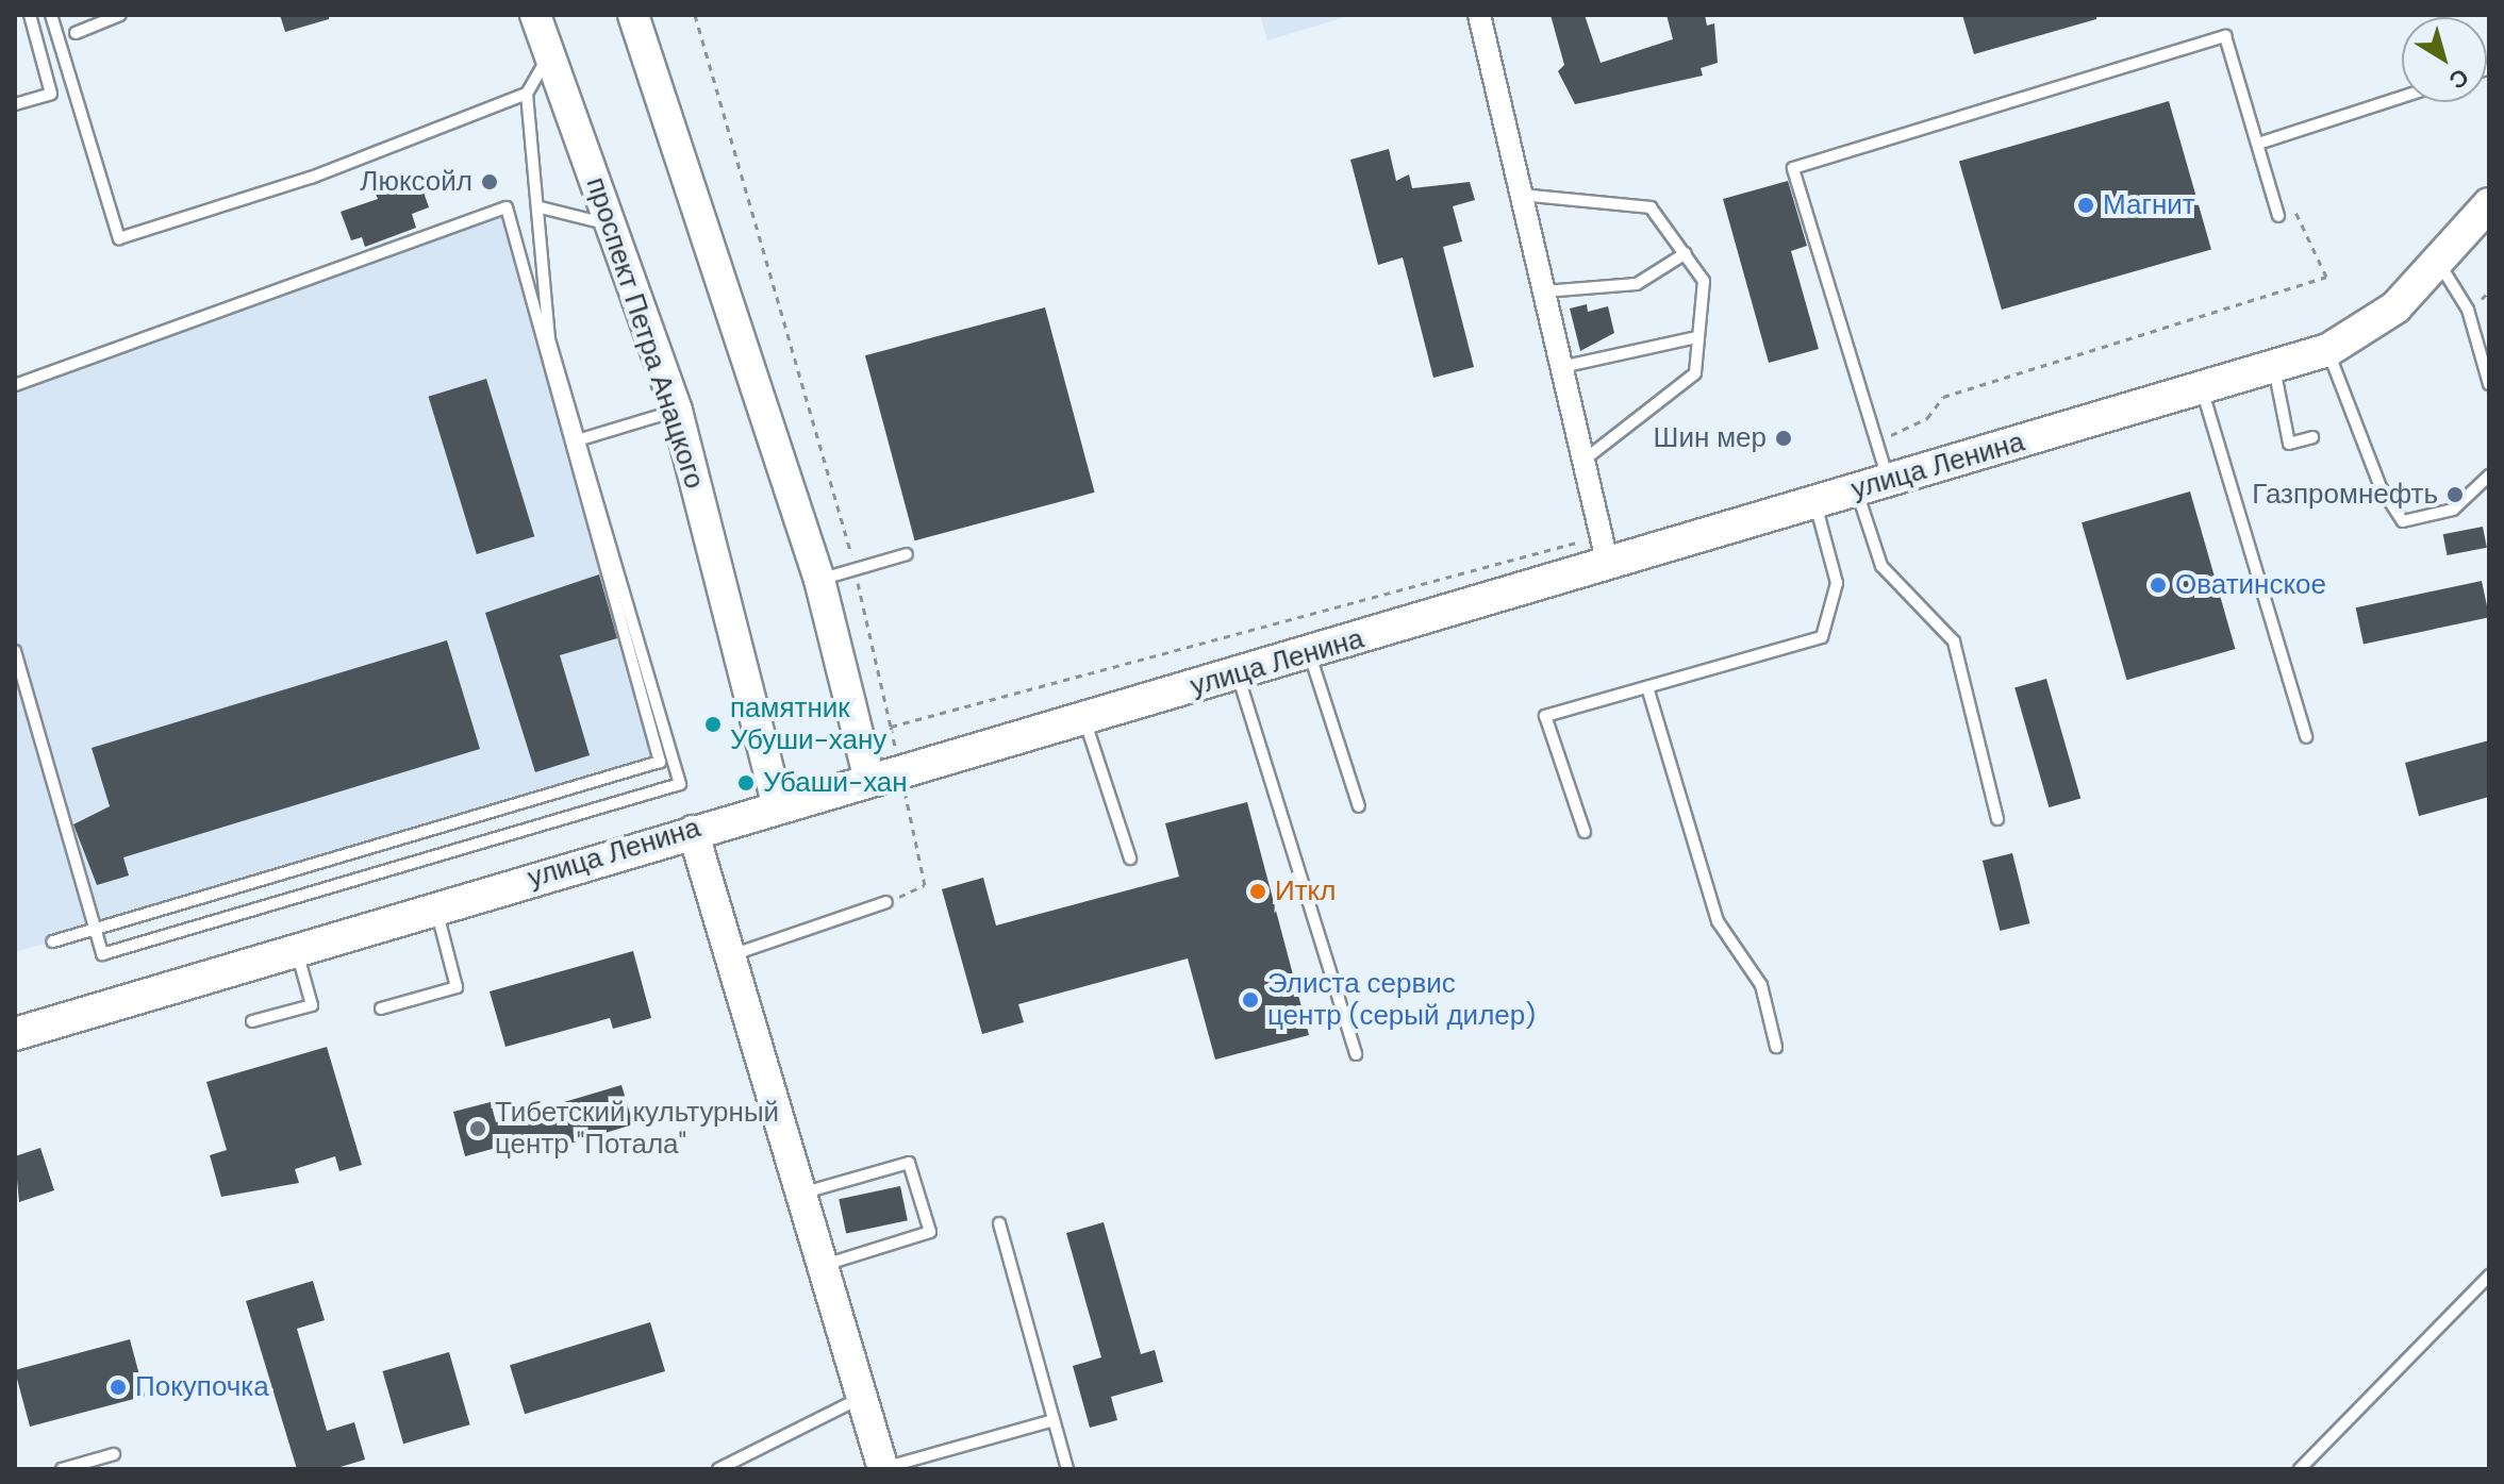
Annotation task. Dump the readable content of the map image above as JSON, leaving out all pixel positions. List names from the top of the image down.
{
  "streets": {
    "main road": ["проспект Петра Анацкого", "улица Ленина"]
  },
  "crossings": [
    ["проспект Петра Анацкого", "улица Ленина"]
  ],
  "places": [
    "Люксойл",
    "Магнит",
    "Шин мер",
    "Газпромнефть",
    "Оватинское",
    "памятник Убуши-хану",
    "Убаши-хан",
    "Иткл",
    "Элиста сервис центр (серый дилер)",
    "Тибетский культурный центр \"Потала\"",
    "Покупочка"
  ],
  "north": "bottom right"
}
